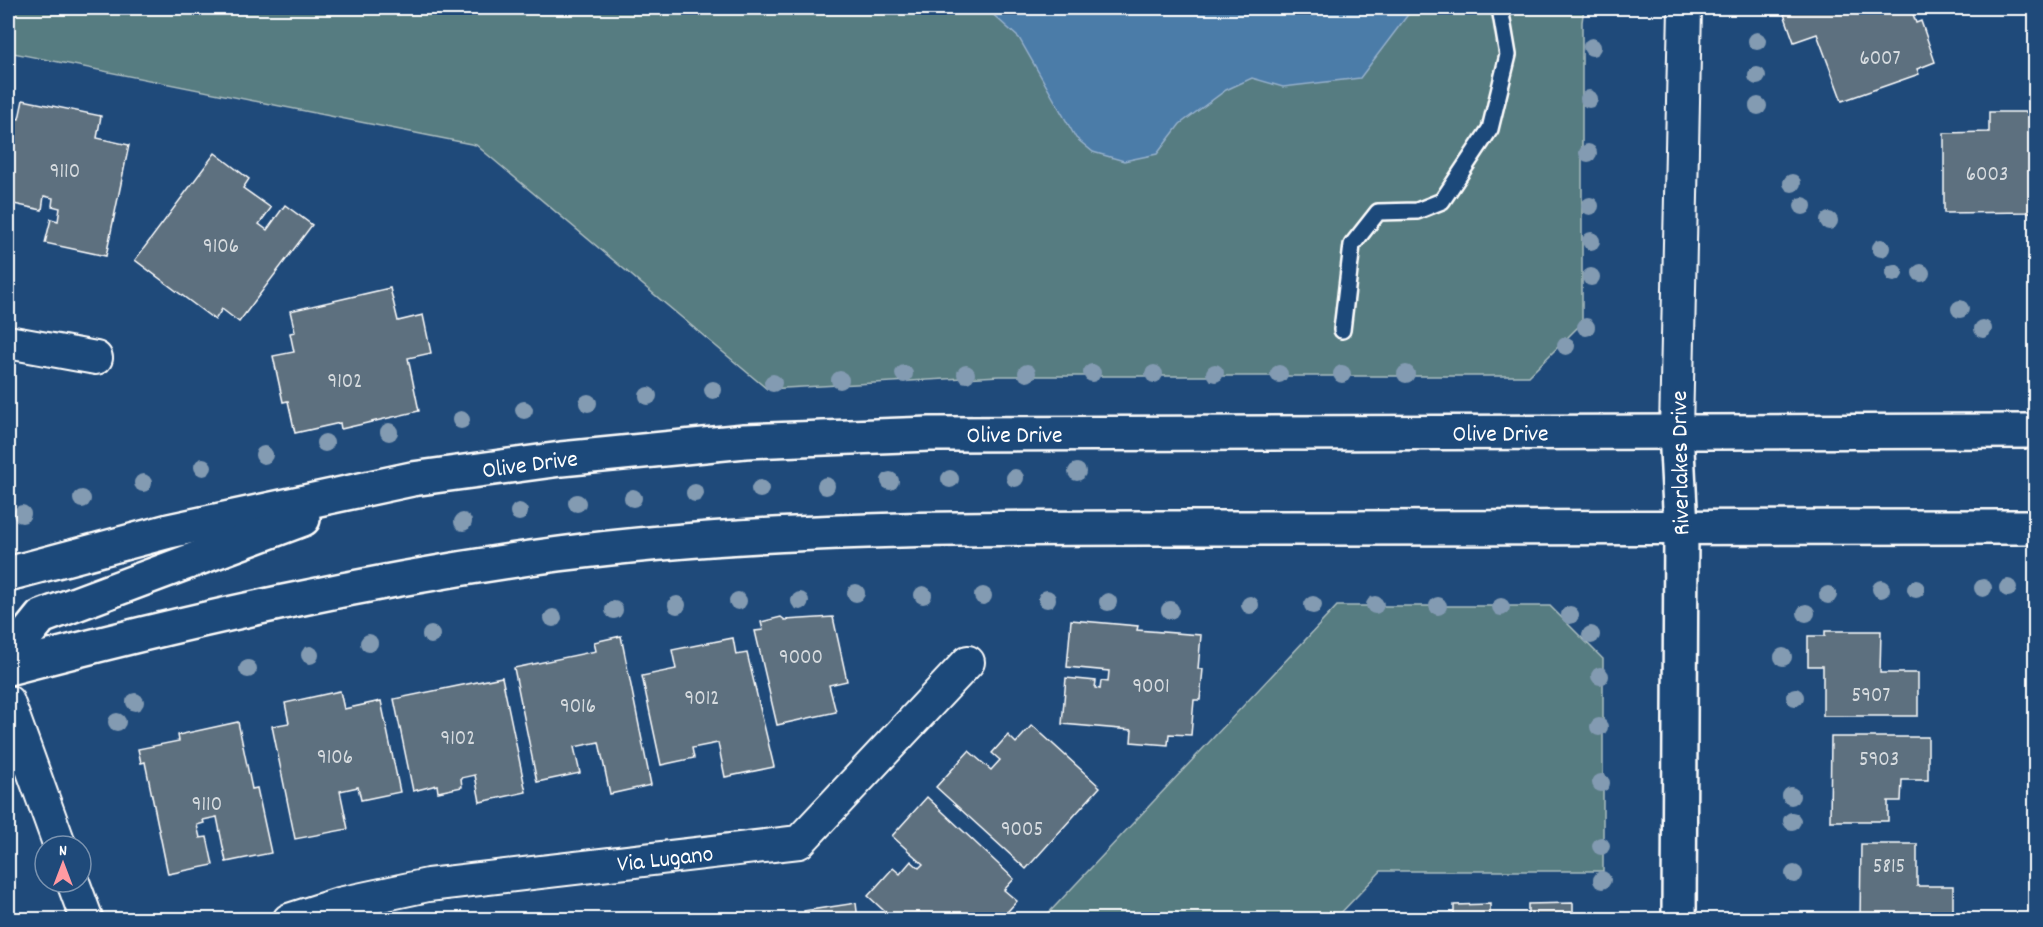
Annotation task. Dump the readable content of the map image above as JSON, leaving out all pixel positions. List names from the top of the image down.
{
  "streets": {
    "main road": ["Olive Drive", "Riverlakes Drive"],
    "street": ["Via Lugano"]
  },
  "crossings": [
    ["Olive Drive", "Riverlakes Drive"]
  ],
  "house_numbers": [
    "6007",
    "9110",
    "6003",
    "9106",
    "9102",
    "9000",
    "9001",
    "5907",
    "9012",
    "9016",
    "9102",
    "9106",
    "5903",
    "9110",
    "9005",
    "5815"
  ],
  "north": "top"
}
